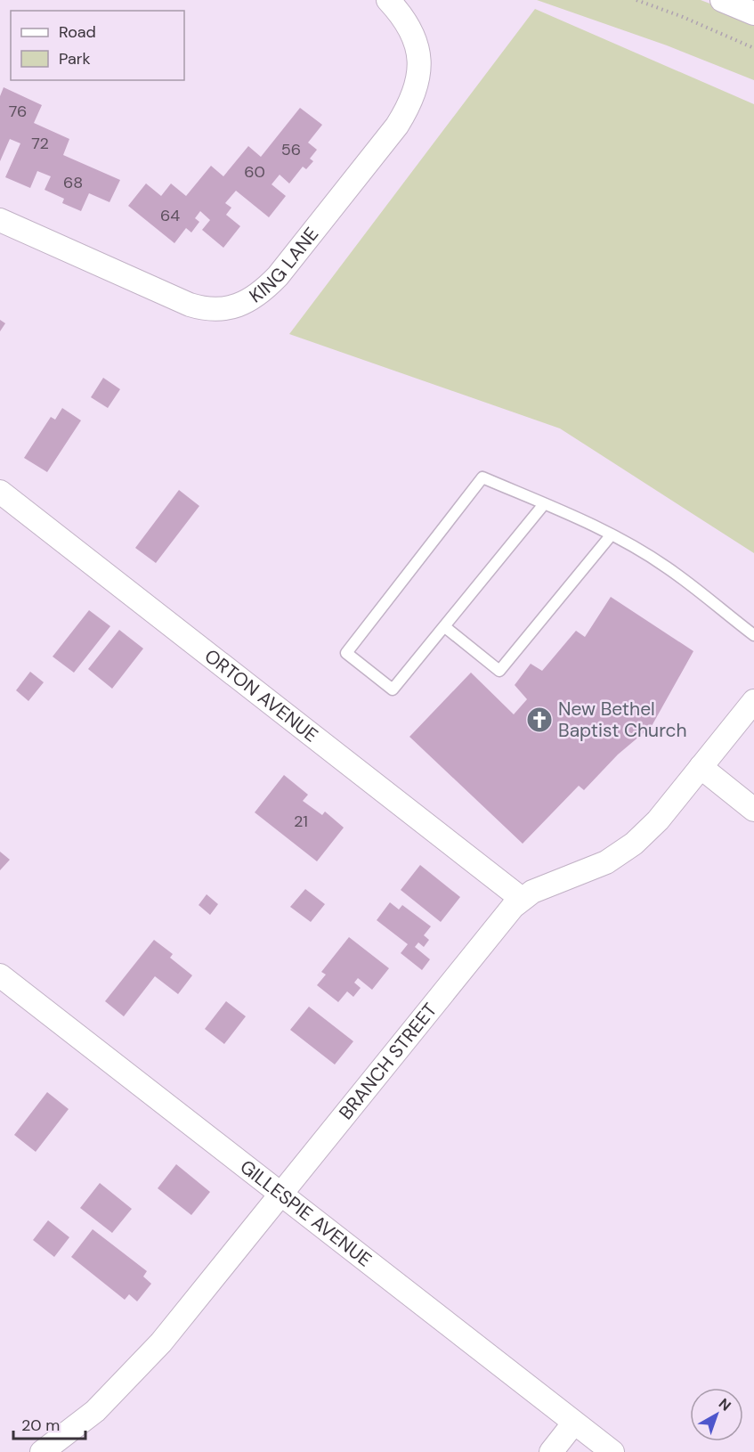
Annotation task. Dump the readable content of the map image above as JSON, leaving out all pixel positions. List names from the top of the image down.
{
  "streets": {
    "street": [
      "KING LANE",
      "ORTON AVENUE",
      "BRANCH STREET",
      "GILLESPIE AVENUE"
    ]
  },
  "crossings": [
    ["ORTON AVENUE", "BRANCH STREET"],
    ["BRANCH STREET", "GILLESPIE AVENUE"]
  ],
  "places": {
    "church": ["New Bethel Baptist Church"]
  },
  "house_numbers": [
    "76",
    "72",
    "56",
    "60",
    "68",
    "64",
    "21"
  ],
  "legend": ["Road", "Park"],
  "scale_bar": "20 m",
  "north": "top right"
}
